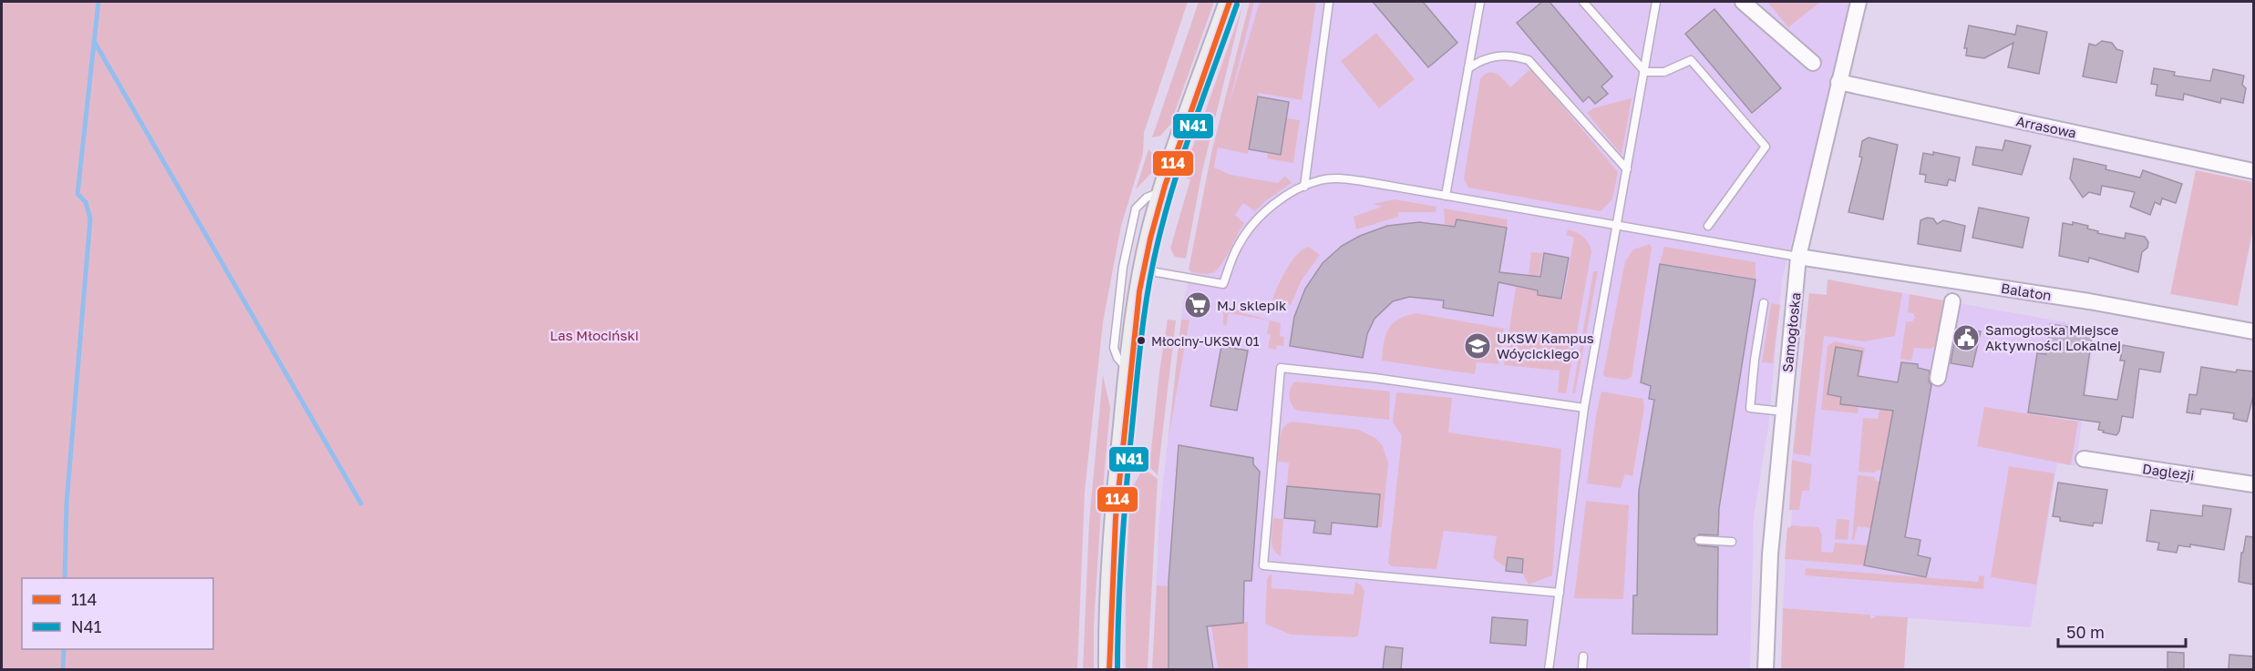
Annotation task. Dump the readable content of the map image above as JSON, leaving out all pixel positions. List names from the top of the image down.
{
  "streets": {
    "street": [
      "Arrasowa",
      "Balaton",
      "Samogłoska",
      "Daglezji"
    ]
  },
  "crossings": [
    ["Arrasowa", "Samogłoska"],
    ["Balaton", "Samogłoska"]
  ],
  "parks": ["Las Młociński"],
  "places": {
    "supermarket": ["MJ sklepik"],
    "public building": ["Samogłoska Miejsce Aktywności Lokalnej"],
    "other": ["Młociny-UKSW 01"],
    "school or university": ["UKSW Kampus Wóycickiego"]
  },
  "lines": ["transit line 114", "transit line N41"],
  "legend": ["114", "N41"],
  "scale_bar": "50 m"
}
